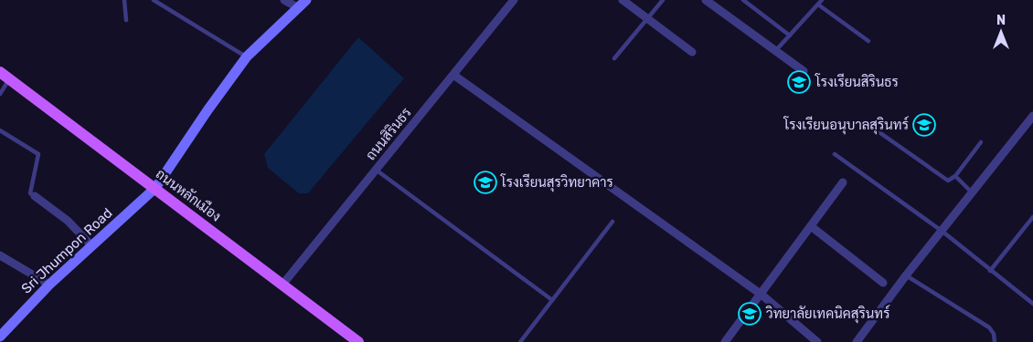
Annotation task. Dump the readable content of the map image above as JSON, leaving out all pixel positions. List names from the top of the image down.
{
  "streets": {
    "main road": ["ถนนหลักเมือง"],
    "street": ["ถนนสิรินธร", "Sri Jhumpon Road"]
  },
  "crossings": [
    ["ถนนสิรินธร", "ถนนหลักเมือง"],
    ["ถนนหลักเมือง", "Sri Jhumpon Road"]
  ],
  "places": {
    "school or university": [
      "โรงเรียนสิรินธร",
      "โรงเรียนอนุบาลสุรินทร์",
      "โรงเรียนสุรวิทยาคาร",
      "วิทยาลัยเทคนิคสุรินทร์"
    ]
  },
  "north": "top"
}
